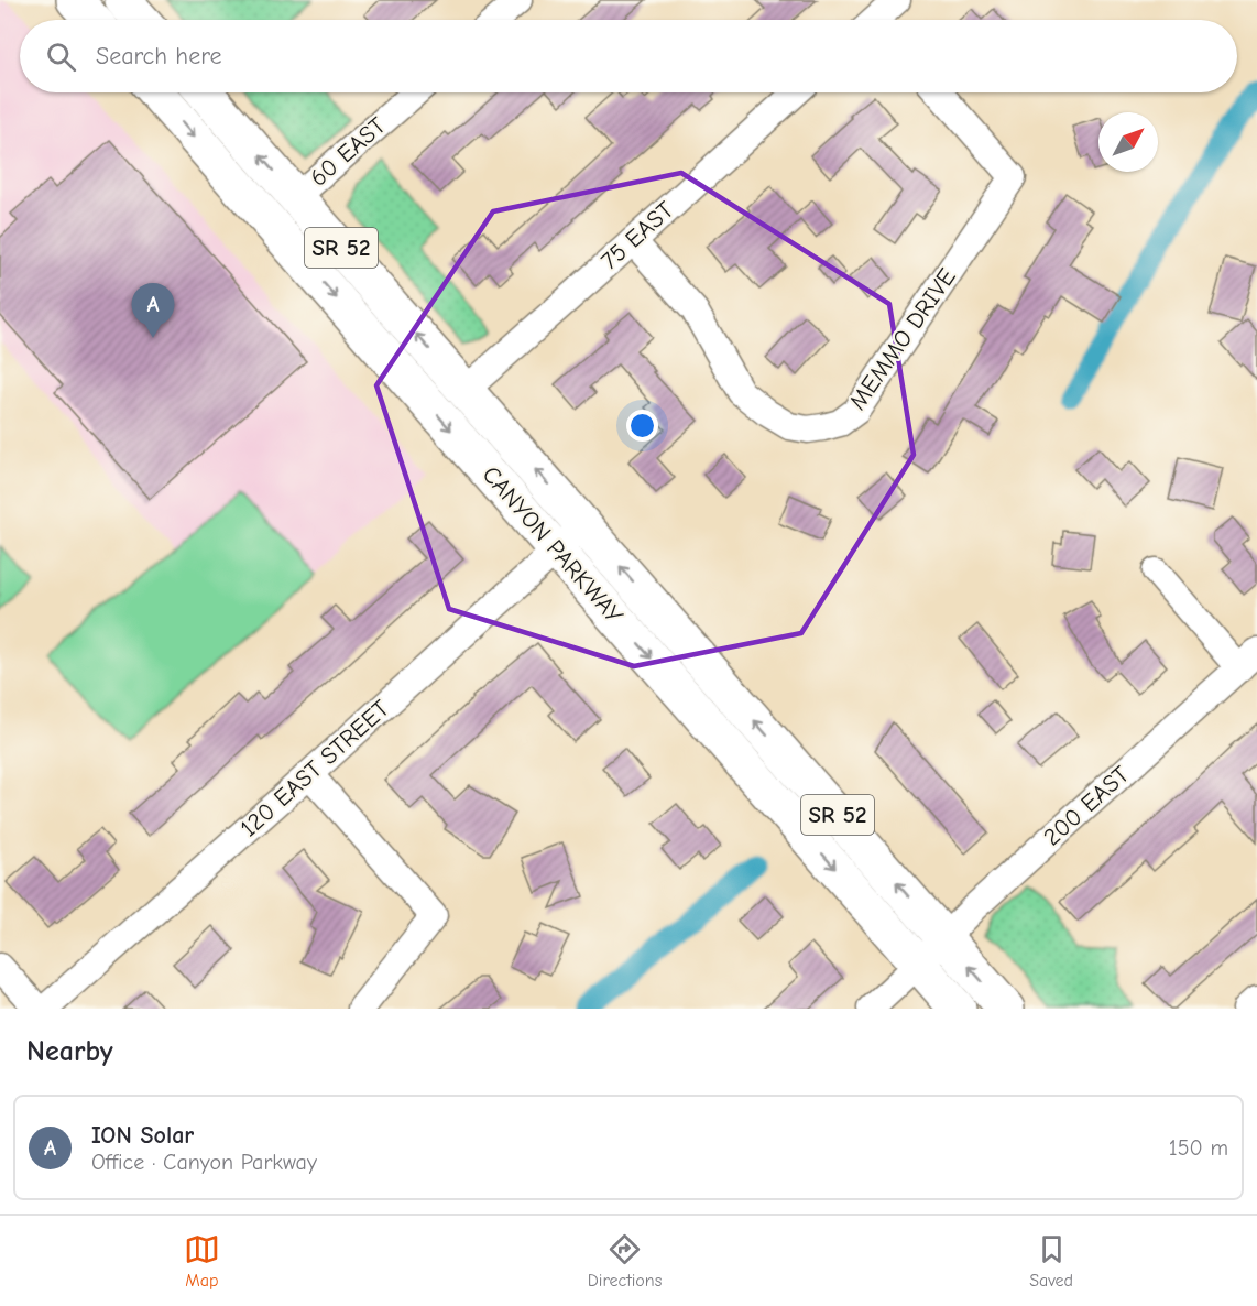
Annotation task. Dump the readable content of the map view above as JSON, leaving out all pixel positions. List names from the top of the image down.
{
  "streets": {
    "highway": ["SR 52", "CANYON PARKWAY"],
    "street": [
      "60 EAST",
      "75 EAST",
      "MEMMO DRIVE",
      "120 EAST STREET",
      "200 EAST"
    ]
  },
  "crossings": [
    ["60 EAST", "CANYON PARKWAY"],
    ["75 EAST", "MEMMO DRIVE"],
    ["75 EAST", "CANYON PARKWAY"],
    ["CANYON PARKWAY", "120 EAST STREET"],
    ["CANYON PARKWAY", "200 EAST"]
  ],
  "north": "top right",
  "page": {
    "search": "Search here",
    "pins": "A",
    "heading": "Nearby",
    "list": [
      {
        "mark": "A",
        "name": "ION Solar",
        "note": "Office · Canyon Parkway",
        "value": "150 m"
      }
    ],
    "nav": ["Map", "Directions", "Saved"]
  }
}
